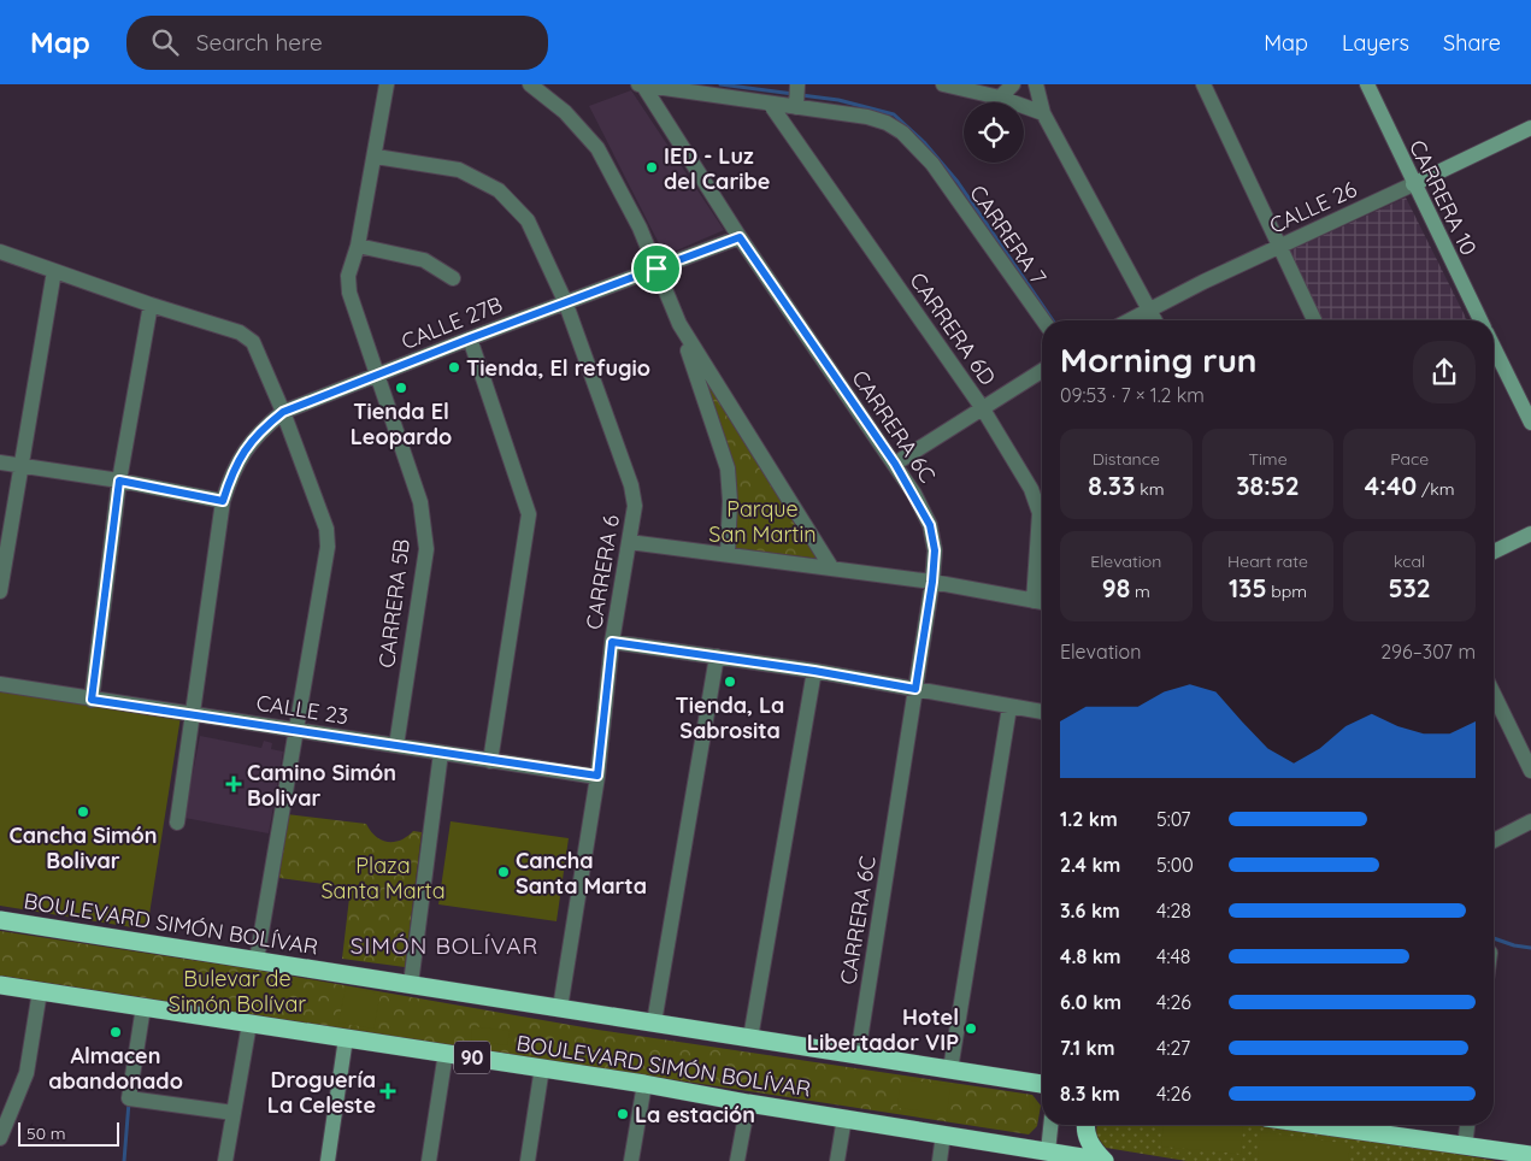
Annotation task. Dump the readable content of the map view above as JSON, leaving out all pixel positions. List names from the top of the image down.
{
  "streets": {
    "highway": ["BOULEVARD SIMÓN BOLÍVAR", "90"],
    "street": [
      "CARRERA 10",
      "CALLE 26",
      "CARRERA 7",
      "CALLE 27B",
      "CARRERA 6D",
      "CARRERA 6C",
      "CARRERA 6",
      "CARRERA 5B",
      "CALLE 23"
    ]
  },
  "crossings": [
    ["CARRERA 10", "CALLE 26"],
    ["CARRERA 7", "CARRERA 6D"],
    ["CARRERA 7", "CARRERA 6C"],
    ["CALLE 27B", "CARRERA 6C"],
    ["CALLE 27B", "CARRERA 6"],
    ["CALLE 27B", "CARRERA 5B"],
    ["CALLE 27B", "CALLE 23"],
    ["CARRERA 6C", "BOULEVARD SIMÓN BOLÍVAR"],
    ["CARRERA 6", "CARRERA 5B"],
    ["CARRERA 6", "CALLE 23"],
    ["CARRERA 6", "BOULEVARD SIMÓN BOLÍVAR"],
    ["CARRERA 5B", "CALLE 23"]
  ],
  "districts": ["SIMÓN BOLÍVAR"],
  "parks": ["Parque San Martin", "Plaza Santa Marta", "Bulevar de Simón Bolívar"],
  "places": {
    "other": [
      "IED - Luz del Caribe",
      "Tienda, El refugio",
      "Tienda El Leopardo",
      "Tienda, La Sabrosita",
      "Cancha Simón Bolivar",
      "Cancha Santa Marta",
      "Hotel Libertador VIP",
      "Almacen abandonado",
      "La estación"
    ],
    "health": ["Camino Simón Bolivar", "Droguería La Celeste"]
  },
  "scale_bar": "50 m",
  "page": {
    "header": "Map",
    "search": "Search here",
    "nav": ["Map", "Layers", "Share"],
    "heading": ["Morning run", "09:53 · 7 × 1.2 km"],
    "stats": [
      ["Distance", "8.33 km"],
      ["Time", "38:52"],
      ["Pace", "4:40 /km"],
      ["Elevation", "98 m"],
      ["Heart rate", "135 bpm"],
      ["kcal", "532"]
    ],
    "chart": ["Elevation", "296–307 m"],
    "list": [
      {
        "name": "1.2 km",
        "note": "5:07"
      },
      {
        "name": "2.4 km",
        "note": "5:00"
      },
      {
        "name": "3.6 km",
        "note": "4:28"
      },
      {
        "name": "4.8 km",
        "note": "4:48"
      },
      {
        "name": "6.0 km",
        "note": "4:26"
      },
      {
        "name": "7.1 km",
        "note": "4:27"
      },
      {
        "name": "8.3 km",
        "note": "4:26"
      }
    ],
    "scale": "50 m"
  }
}
